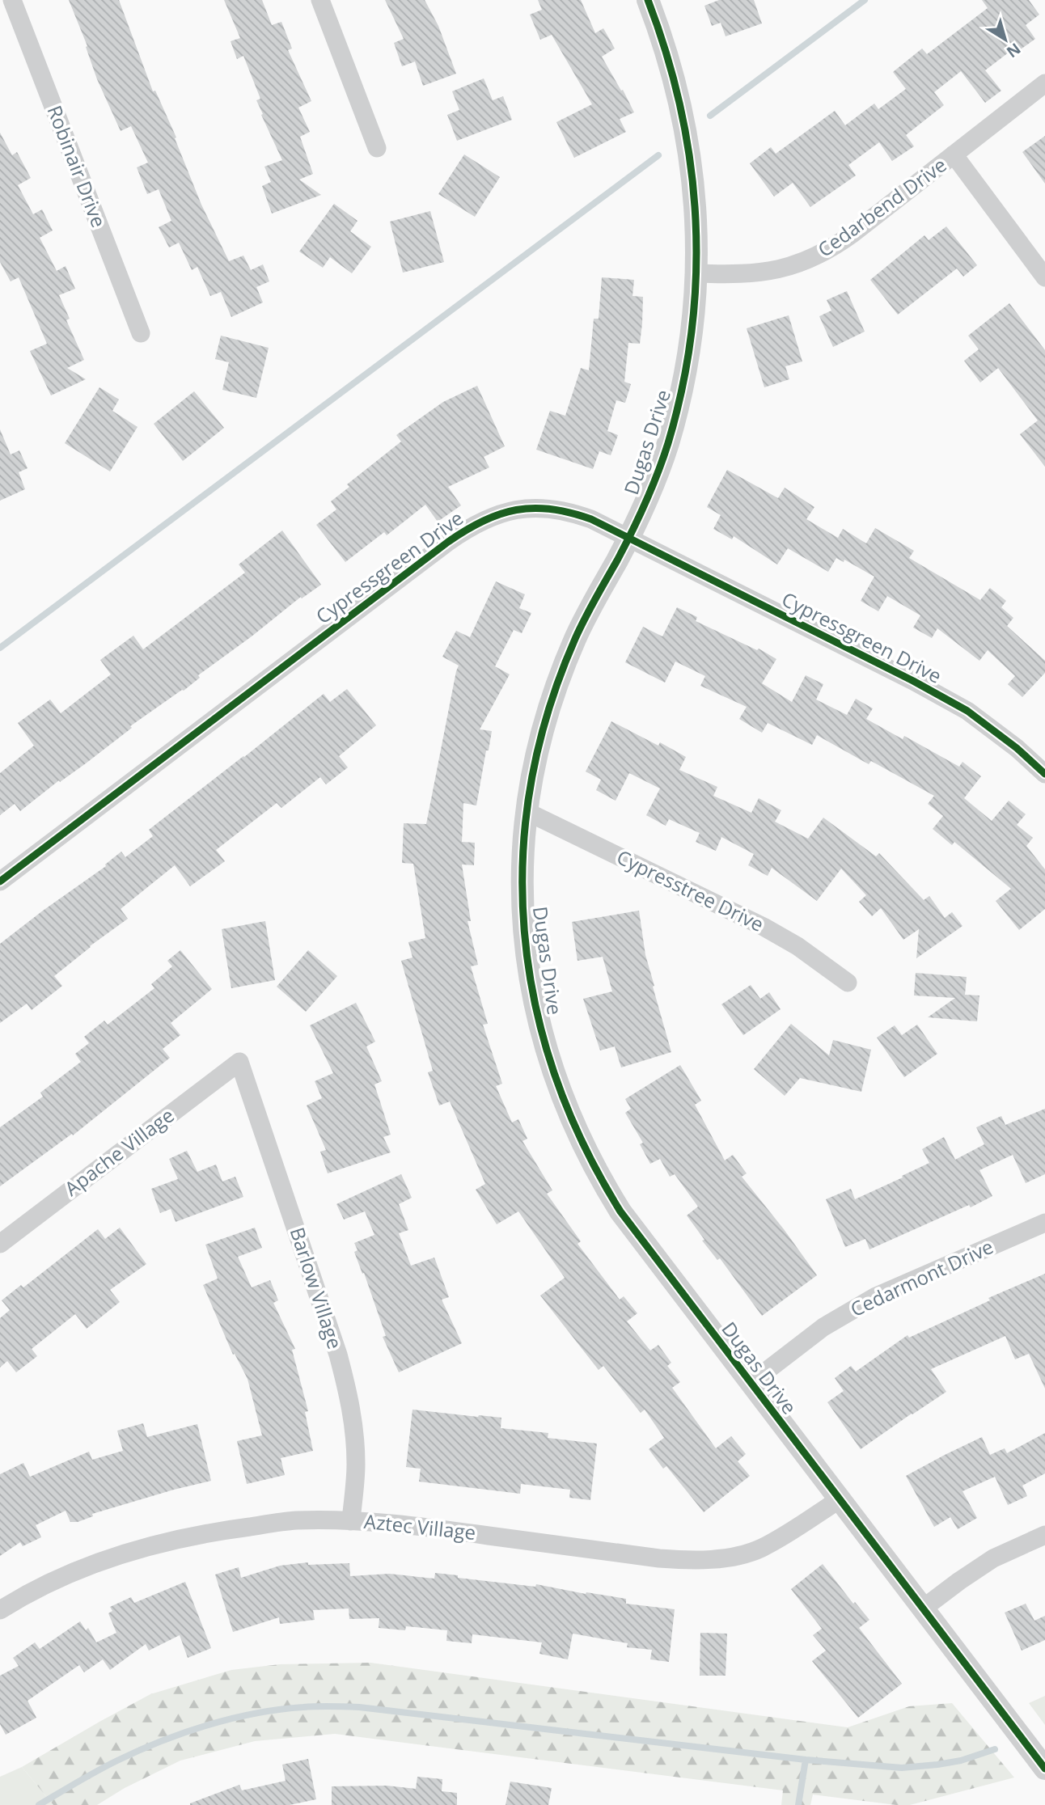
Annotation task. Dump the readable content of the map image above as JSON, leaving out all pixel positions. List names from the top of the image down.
{
  "streets": {
    "street": [
      "Robinair Drive",
      "Cedarbend Drive",
      "Dugas Drive",
      "Cypressgreen Drive",
      "Cypresstree Drive",
      "Apache Village",
      "Cedarmont Drive",
      "Barlow Village",
      "Aztec Village"
    ]
  },
  "crossings": [
    ["Cedarbend Drive", "Dugas Drive"],
    ["Dugas Drive", "Cypressgreen Drive"],
    ["Dugas Drive", "Cypresstree Drive"],
    ["Dugas Drive", "Cedarmont Drive"],
    ["Dugas Drive", "Aztec Village"],
    ["Apache Village", "Barlow Village"],
    ["Barlow Village", "Aztec Village"]
  ],
  "north": "bottom right"
}
